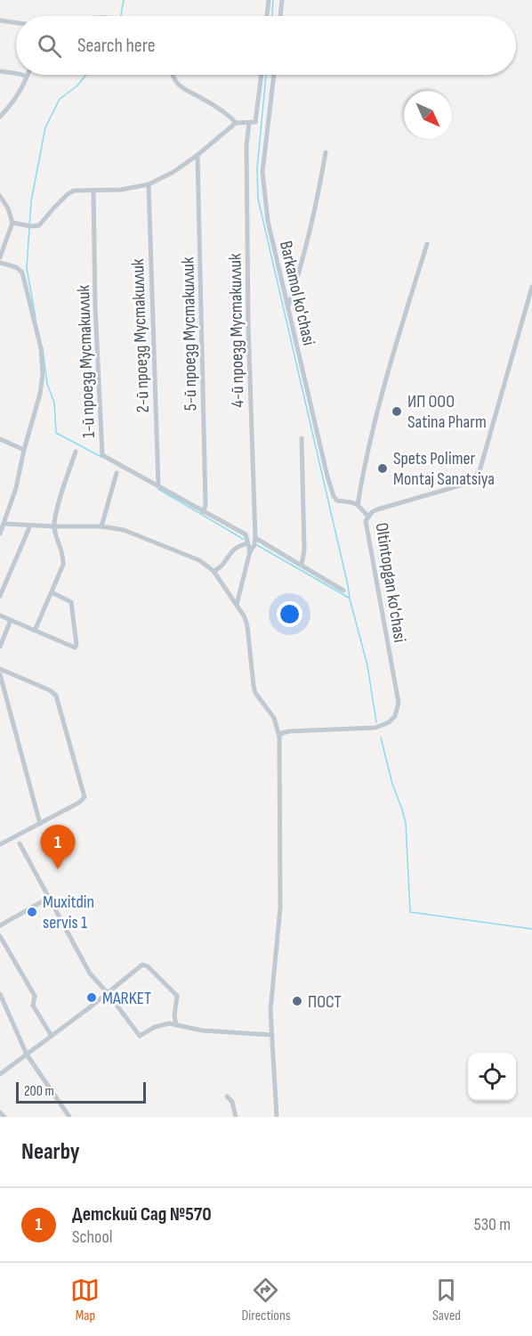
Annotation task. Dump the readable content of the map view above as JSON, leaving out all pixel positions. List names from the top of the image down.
{
  "streets": {
    "street": [
      "Barkamol ko'chasi",
      "4-й проезд Мустакиллик",
      "5-й проезд Мустакиллик",
      "2-й проезд Мустакиллик",
      "1-й проезд Мустакиллик",
      "Oltintopgan ko'chasi"
    ]
  },
  "crossings": [
    ["Barkamol ko'chasi", "Oltintopgan ko'chasi"],
    ["5-й проезд Мустакиллик", "1-й проезд Мустакиллик"],
    ["2-й проезд Мустакиллик", "1-й проезд Мустакиллик"]
  ],
  "places": [
    "ИП ООО Satina Pharm",
    "Spets Polimer Montaj Sanatsiya",
    "Muxitdin servis 1",
    "MARKET",
    "ПОСТ"
  ],
  "scale_bar": "200 m",
  "north": "bottom right",
  "page": {
    "search": "Search here",
    "pins": "1",
    "scale": "200 m",
    "heading": "Nearby",
    "list": [
      {
        "mark": "1",
        "name": "Детский Сад №570",
        "note": "School",
        "value": "530 m"
      }
    ],
    "nav": ["Map", "Directions", "Saved"]
  }
}
